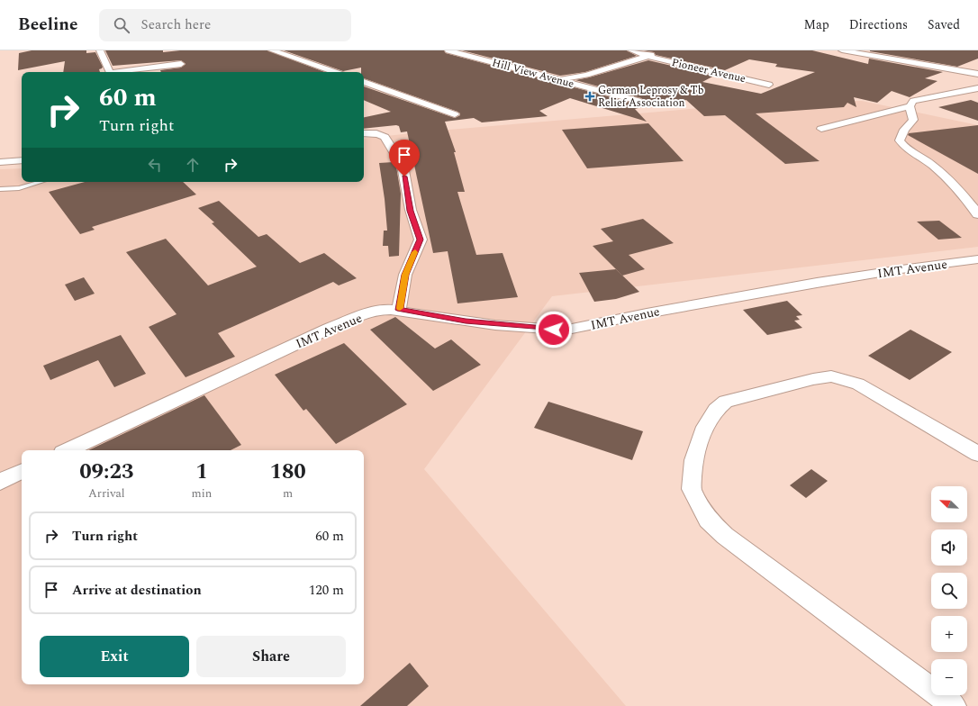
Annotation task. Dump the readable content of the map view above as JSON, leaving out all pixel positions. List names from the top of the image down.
{
  "streets": {
    "street": ["Pioneer Avenue", "Hill View Avenue", "IMT Avenue"]
  },
  "places": {
    "health": ["German Leprosy & Tb Relief Association"]
  },
  "north": "top left",
  "page": {
    "header": "Beeline",
    "search": "Search here",
    "nav": ["Map", "Directions", "Saved"],
    "turn": ["60 m", "Turn right"],
    "eta": [
      "09:23",
      "Arrival",
      "1",
      "min",
      "180",
      "m"
    ],
    "map_buttons": ["+", "−"],
    "list": [
      {
        "name": "Turn right",
        "value": "60 m"
      },
      {
        "name": "Arrive at destination",
        "value": "120 m"
      }
    ],
    "buttons": ["Exit", "Share"]
  }
}
